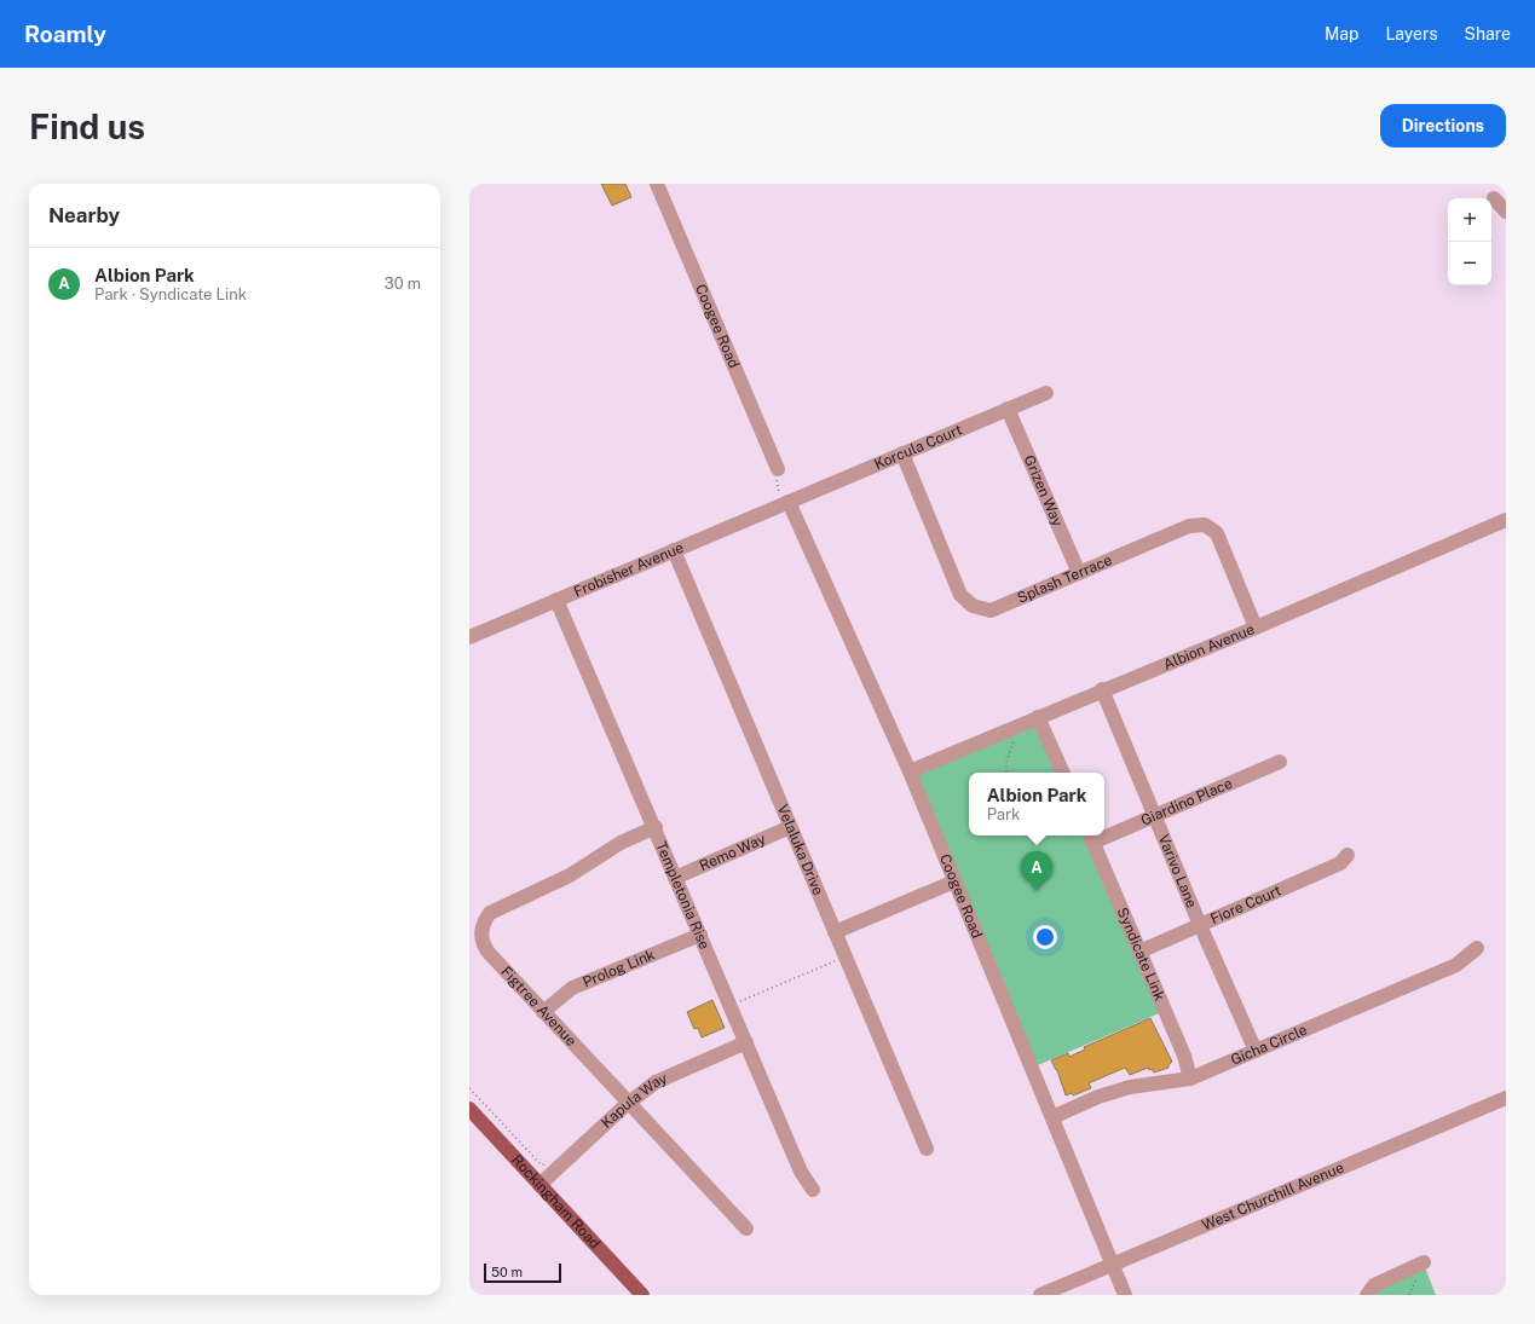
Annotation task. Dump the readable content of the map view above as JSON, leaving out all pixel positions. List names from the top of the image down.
{
  "streets": {
    "main road": ["Rockingham Road"],
    "street": [
      "Coogee Road",
      "Korcula Court",
      "Grizen Way",
      "Frobisher Avenue",
      "Splash Terrace",
      "Albion Avenue",
      "Giardino Place",
      "Velaluka Drive",
      "Remo Way",
      "Varivo Lane",
      "Templetonia Rise",
      "Fiore Court",
      "Syndicate Link",
      "Prolog Link",
      "Figtree Avenue",
      "Gicha Circle",
      "Kapula Way",
      "West Churchill Avenue"
    ]
  },
  "crossings": [
    ["Coogee Road", "Korcula Court"],
    ["Coogee Road", "Frobisher Avenue"],
    ["Coogee Road", "Albion Avenue"],
    ["Coogee Road", "Gicha Circle"],
    ["Coogee Road", "West Churchill Avenue"],
    ["Korcula Court", "Grizen Way"],
    ["Korcula Court", "Frobisher Avenue"],
    ["Korcula Court", "Splash Terrace"],
    ["Grizen Way", "Splash Terrace"],
    ["Frobisher Avenue", "Velaluka Drive"],
    ["Frobisher Avenue", "Templetonia Rise"],
    ["Splash Terrace", "Albion Avenue"],
    ["Albion Avenue", "Varivo Lane"],
    ["Giardino Place", "Varivo Lane"],
    ["Velaluka Drive", "Remo Way"],
    ["Remo Way", "Templetonia Rise"],
    ["Varivo Lane", "Fiore Court"],
    ["Varivo Lane", "Gicha Circle"],
    ["Templetonia Rise", "Prolog Link"],
    ["Templetonia Rise", "Figtree Avenue"],
    ["Templetonia Rise", "Kapula Way"],
    ["Fiore Court", "Syndicate Link"],
    ["Syndicate Link", "Gicha Circle"],
    ["Prolog Link", "Figtree Avenue"],
    ["Figtree Avenue", "Kapula Way"],
    ["Kapula Way", "Rockingham Road"]
  ],
  "scale_bar": "50 m",
  "page": {
    "header": "Roamly",
    "nav": ["Map", "Layers", "Share"],
    "buttons": "Directions",
    "title": "Find us",
    "heading": "Nearby",
    "map_buttons": ["+", "−"],
    "list": [
      {
        "mark": "A",
        "name": "Albion Park",
        "note": "Park · Syndicate Link",
        "value": "30 m"
      }
    ],
    "popup": ["Albion Park", "Park"],
    "pins": "A",
    "scale": "50 m"
  }
}
